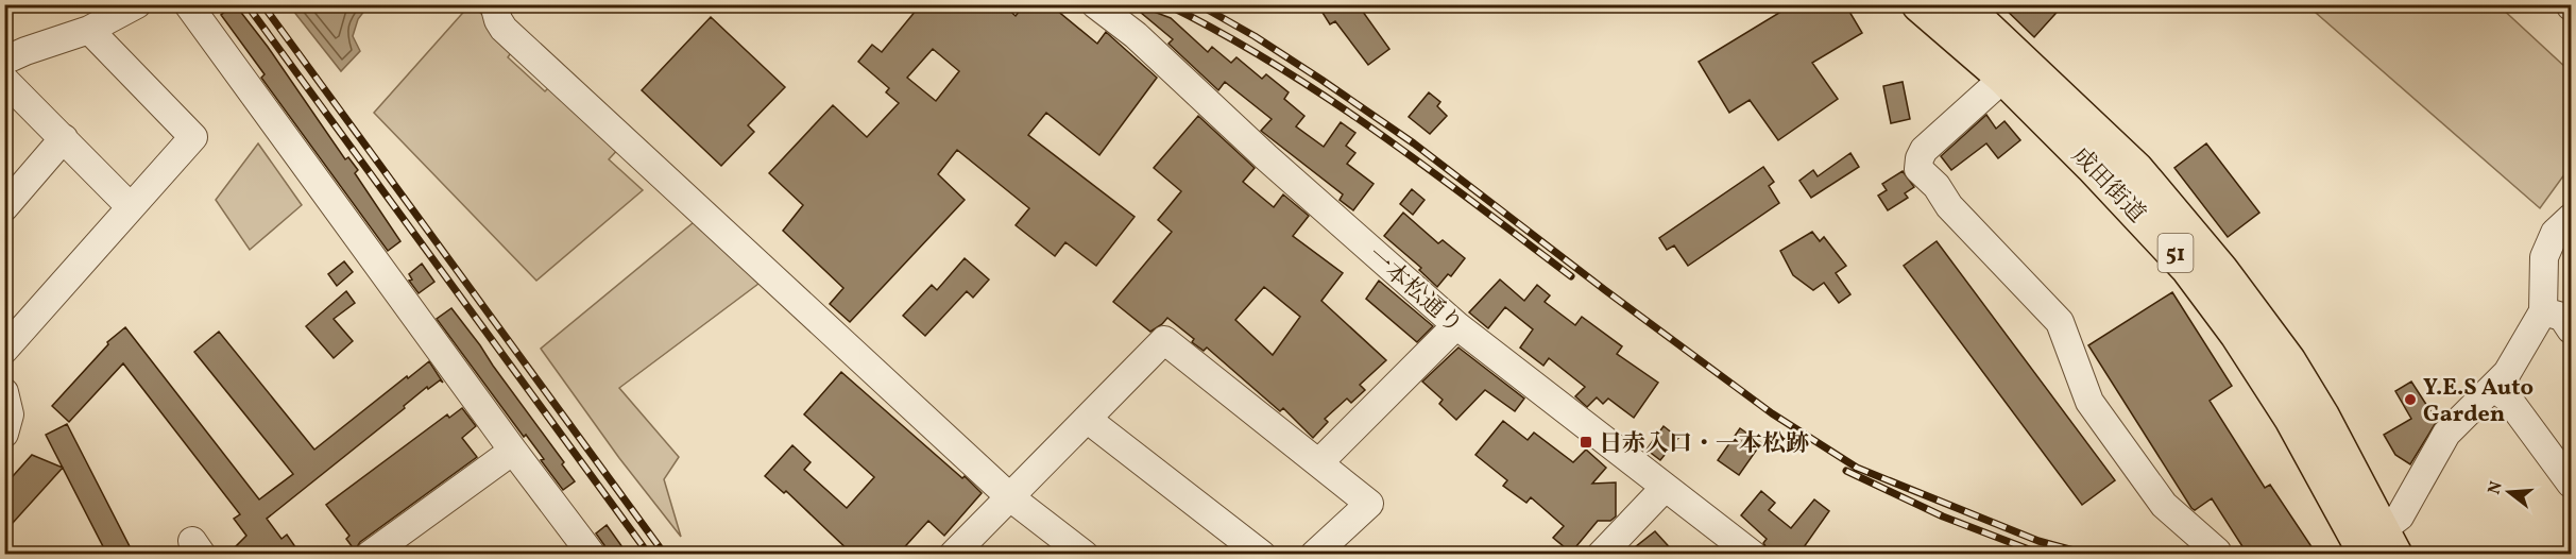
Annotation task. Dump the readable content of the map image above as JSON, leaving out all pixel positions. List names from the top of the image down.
{
  "streets": {
    "highway": ["成田街道", "51"],
    "street": ["一本松通り"]
  },
  "places": {
    "other": ["Y.E.S Auto Garden"],
    "transit": ["日赤入口・一本松跡"]
  },
  "north": "left"
}
